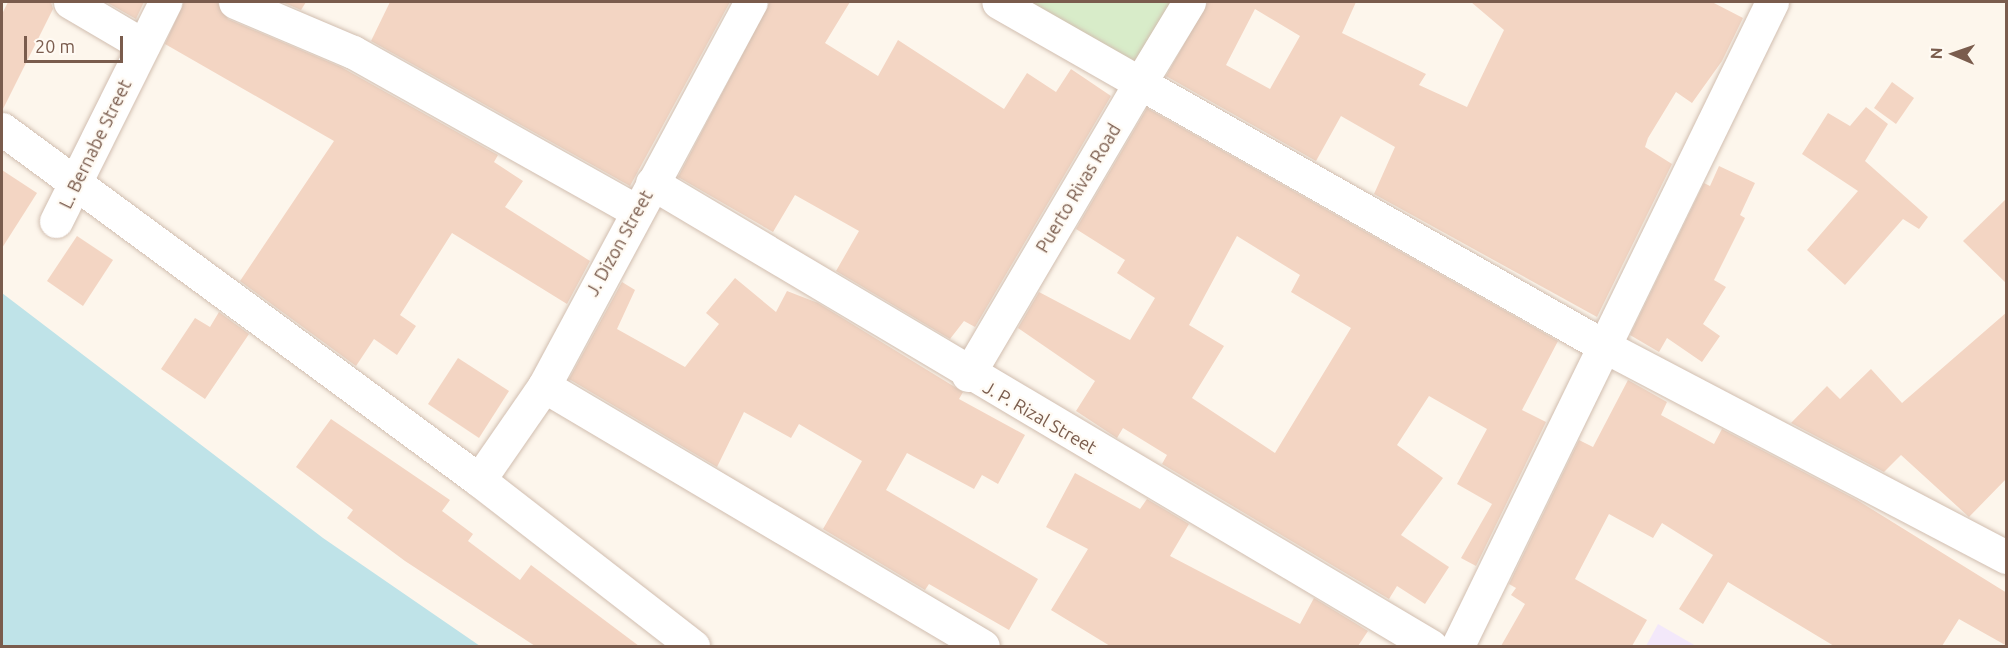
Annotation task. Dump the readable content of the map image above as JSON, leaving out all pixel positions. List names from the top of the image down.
{
  "streets": {
    "street": [
      "L. Bernabe Street",
      "Puerto Rivas Road",
      "J. Dizon Street",
      "J. P. Rizal Street"
    ]
  },
  "crossings": [
    ["Puerto Rivas Road", "J. P. Rizal Street"],
    ["J. Dizon Street", "J. P. Rizal Street"]
  ],
  "scale_bar": "20 m",
  "north": "left"
}
